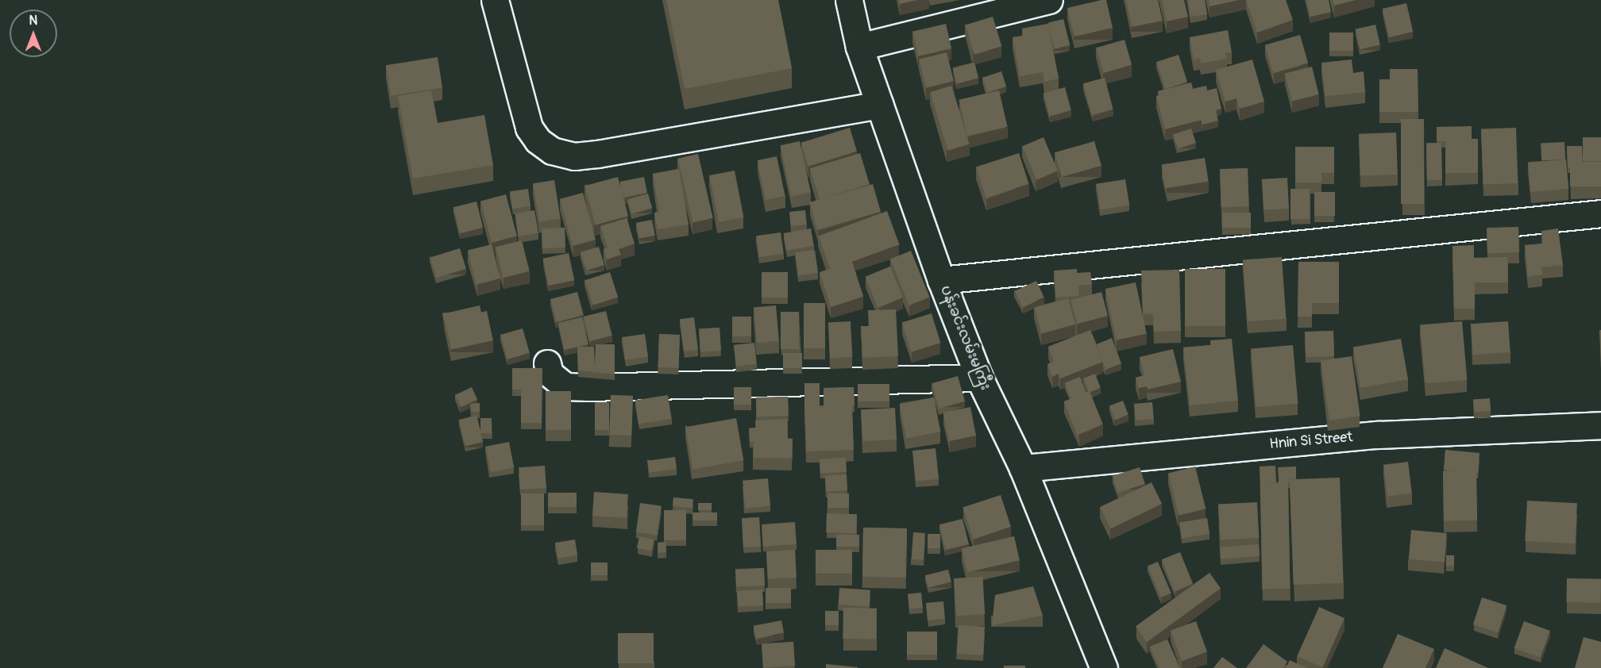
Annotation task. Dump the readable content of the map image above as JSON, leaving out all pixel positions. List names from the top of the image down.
{
  "streets": {
    "street": ["ပန်းခင်းလမ်းမကြီး", "Hnin Si Street"]
  },
  "crossings": [
    ["ပန်းခင်းလမ်းမကြီး", "Hnin Si Street"]
  ],
  "north": "top"
}
